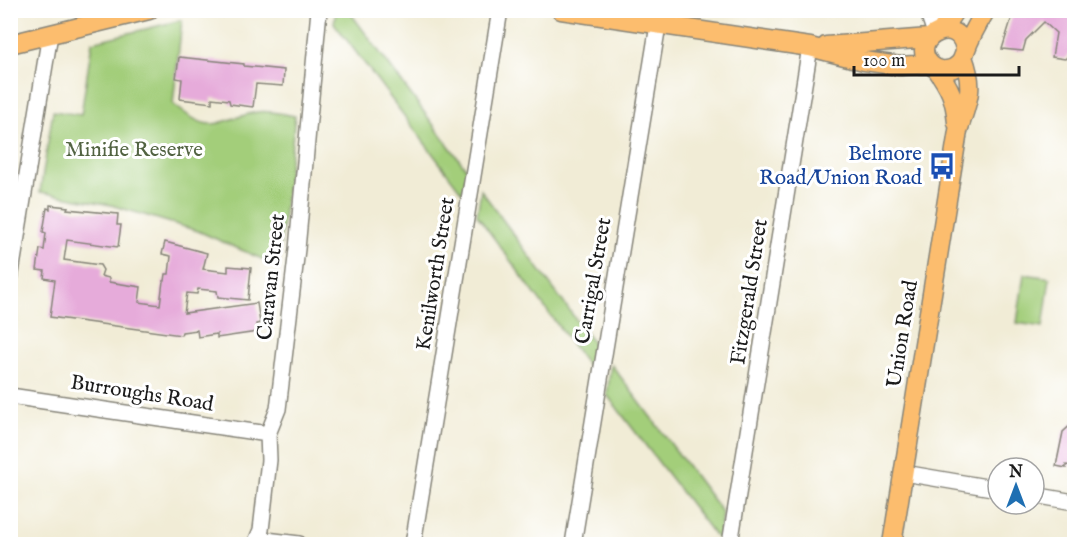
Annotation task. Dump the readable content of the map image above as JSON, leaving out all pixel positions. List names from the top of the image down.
{
  "streets": {
    "main road": ["Union Road"],
    "street": [
      "Kenilworth Street",
      "Caravan Street",
      "Carrigal Street",
      "Fitzgerald Street",
      "Burroughs Road"
    ]
  },
  "crossings": [
    ["Caravan Street", "Burroughs Road"]
  ],
  "parks": ["Minifie Reserve"],
  "places": {
    "bus stop": ["Belmore Road/Union Road"]
  },
  "scale_bar": "100 m",
  "north": "top"
}
